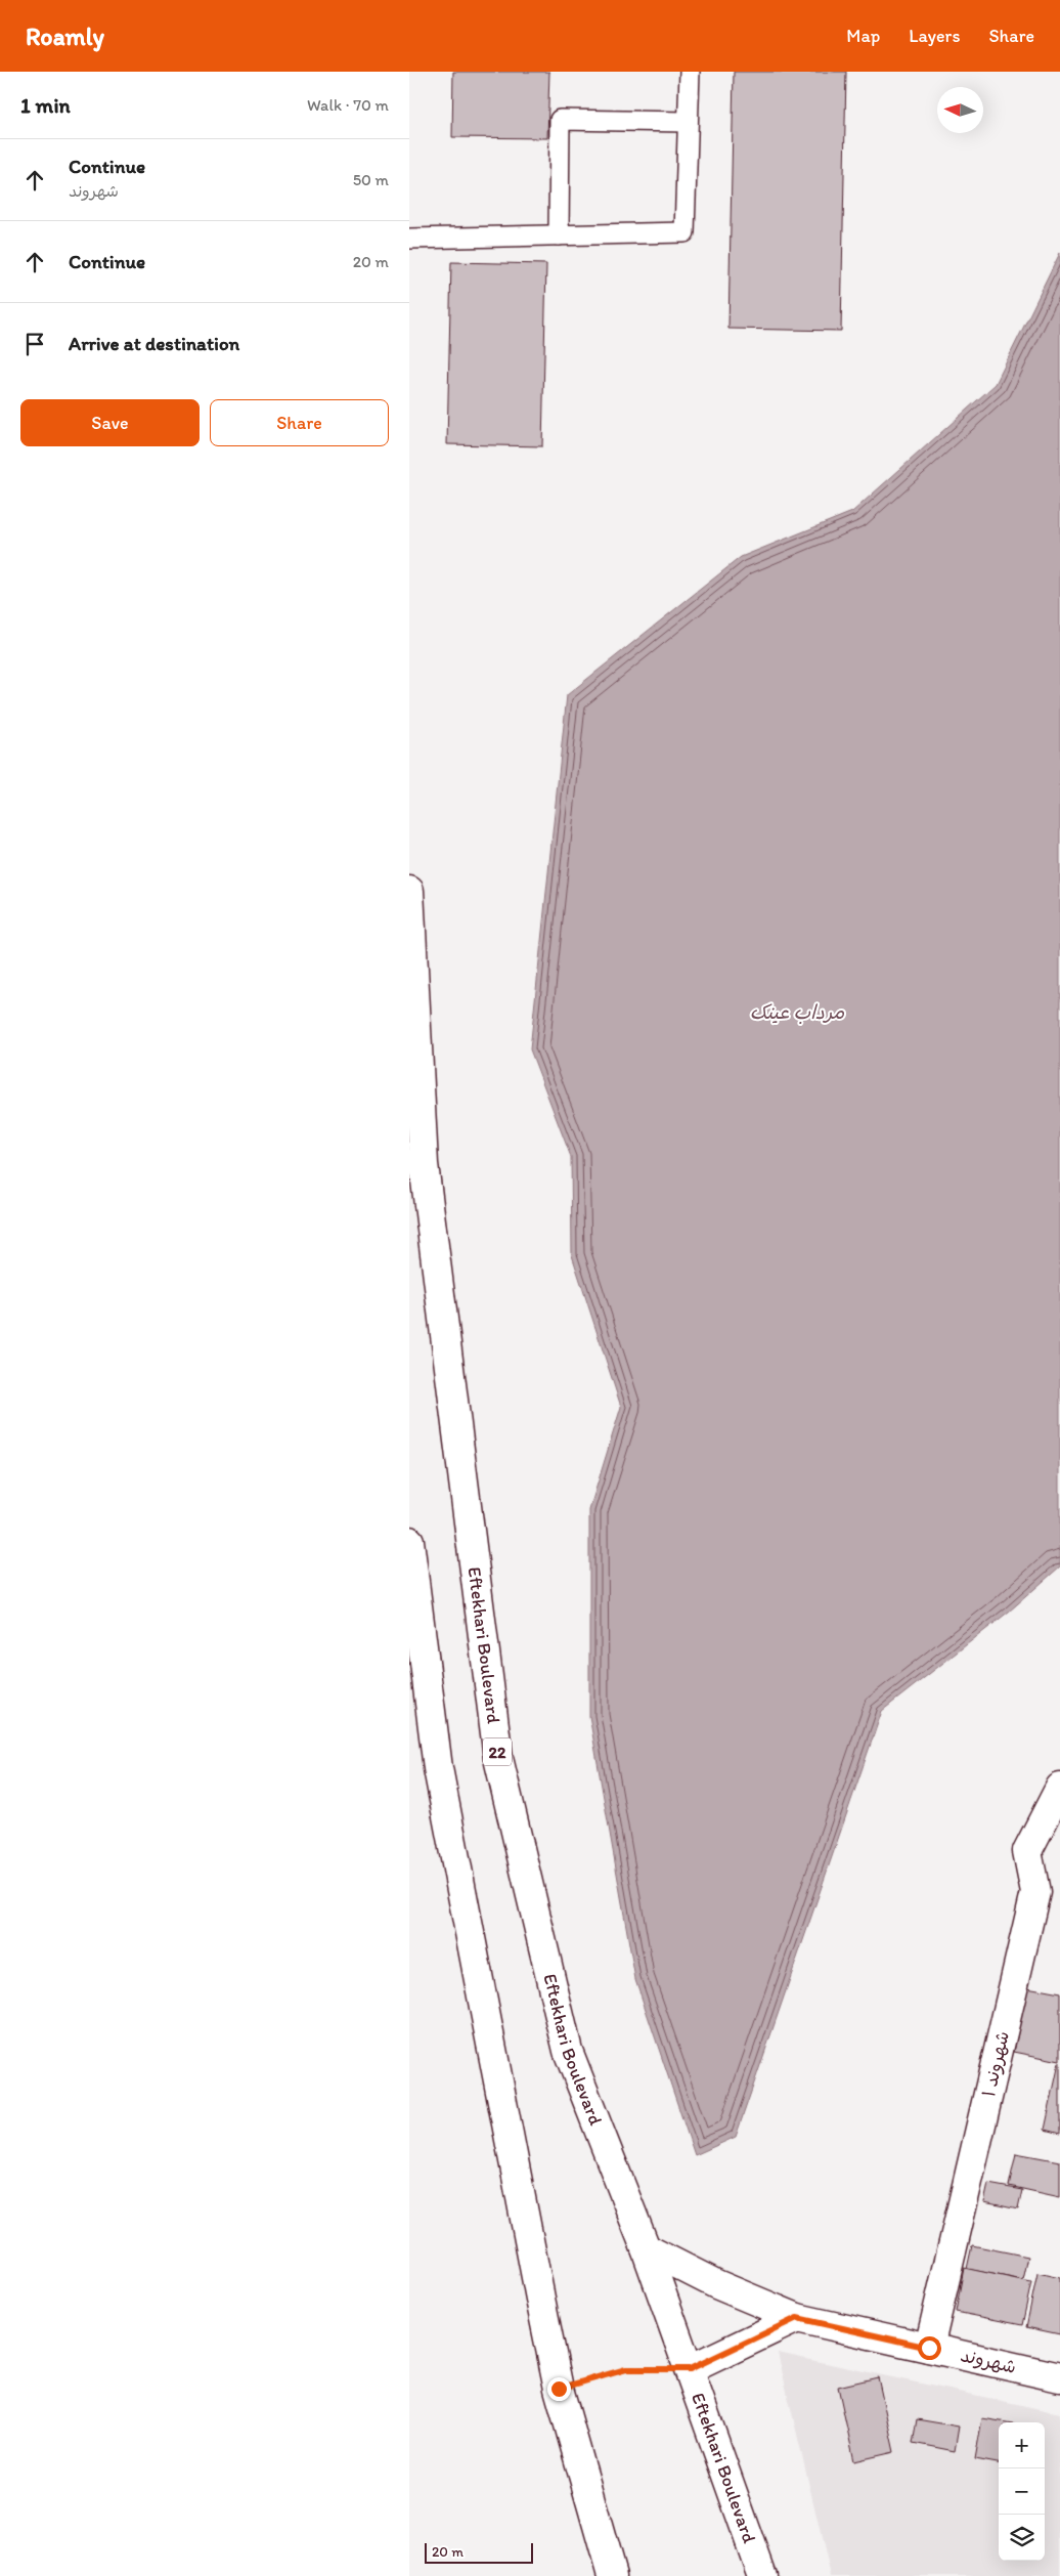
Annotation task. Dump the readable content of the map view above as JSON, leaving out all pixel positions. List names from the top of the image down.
{
  "streets": {
    "main road": [
      "Eftekhari Boulevard",
      "22",
      "شهروند ۱",
      "شهروند"
    ]
  },
  "crossings": [
    ["Eftekhari Boulevard", "شهروند"],
    ["شهروند ۱", "شهروند"]
  ],
  "water": ["مرداب عینک"],
  "scale_bar": "20 m",
  "north": "left",
  "page": {
    "header": "Roamly",
    "nav": ["Map", "Layers", "Share"],
    "heading": ["1 min", "Walk · 70 m"],
    "list": [
      ["Continue", "شهروند", "50 m"],
      ["Continue", "20 m"],
      "Arrive at destination"
    ],
    "buttons": ["Save", "Share"],
    "map_buttons": ["+", "−"],
    "scale": "20 m"
  }
}
